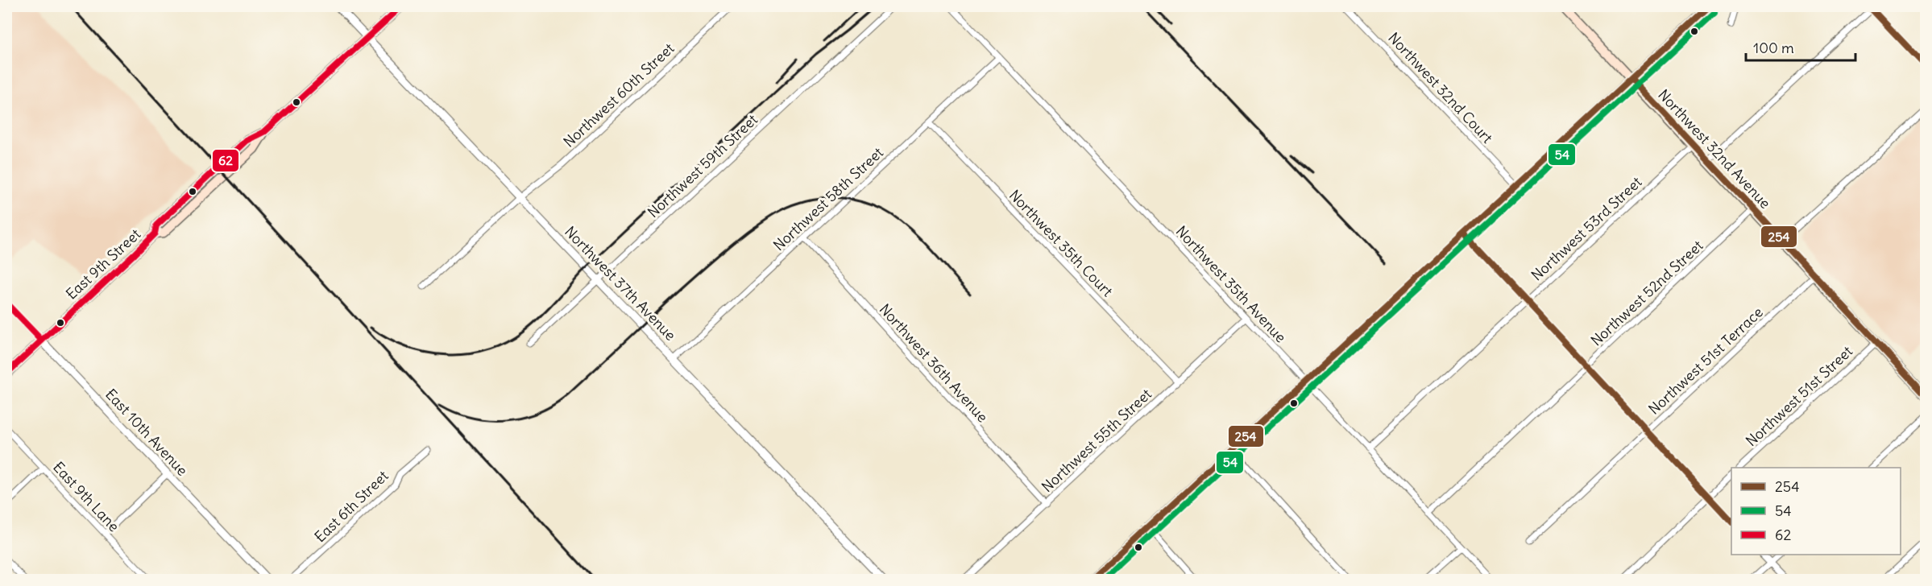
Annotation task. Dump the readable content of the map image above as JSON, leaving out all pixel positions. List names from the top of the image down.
{
  "streets": {
    "main road": ["Northwest 32nd Avenue", "East 9th Street"],
    "street": [
      "Northwest 32nd Court",
      "Northwest 60th Street",
      "Northwest 59th Street",
      "Northwest 58th Street",
      "Northwest 53rd Street",
      "Northwest 35th Court",
      "Northwest 37th Avenue",
      "Northwest 35th Avenue",
      "Northwest 52nd Street",
      "Northwest 51st Terrace",
      "Northwest 36th Avenue",
      "Northwest 51st Street",
      "East 10th Avenue",
      "Northwest 55th Street",
      "East 9th Lane",
      "East 6th Street"
    ]
  },
  "crossings": [
    ["Northwest 60th Street", "Northwest 37th Avenue"],
    ["Northwest 32nd Avenue", "Northwest 53rd Street"],
    ["Northwest 32nd Avenue", "Northwest 52nd Street"],
    ["Northwest 32nd Avenue", "Northwest 51st Terrace"],
    ["Northwest 32nd Avenue", "Northwest 51st Street"],
    ["Northwest 59th Street", "Northwest 37th Avenue"],
    ["Northwest 58th Street", "Northwest 35th Court"],
    ["Northwest 58th Street", "Northwest 37th Avenue"],
    ["Northwest 58th Street", "Northwest 35th Avenue"],
    ["Northwest 58th Street", "Northwest 36th Avenue"],
    ["Northwest 53rd Street", "Northwest 35th Avenue"],
    ["Northwest 35th Court", "Northwest 55th Street"],
    ["East 9th Street", "East 10th Avenue"],
    ["Northwest 35th Avenue", "Northwest 52nd Street"],
    ["Northwest 35th Avenue", "Northwest 55th Street"],
    ["Northwest 36th Avenue", "Northwest 55th Street"]
  ],
  "lines": ["transit line 254", "transit line 62", "transit line 54"],
  "legend": ["254", "54", "62"],
  "scale_bar": "100 m"
}
